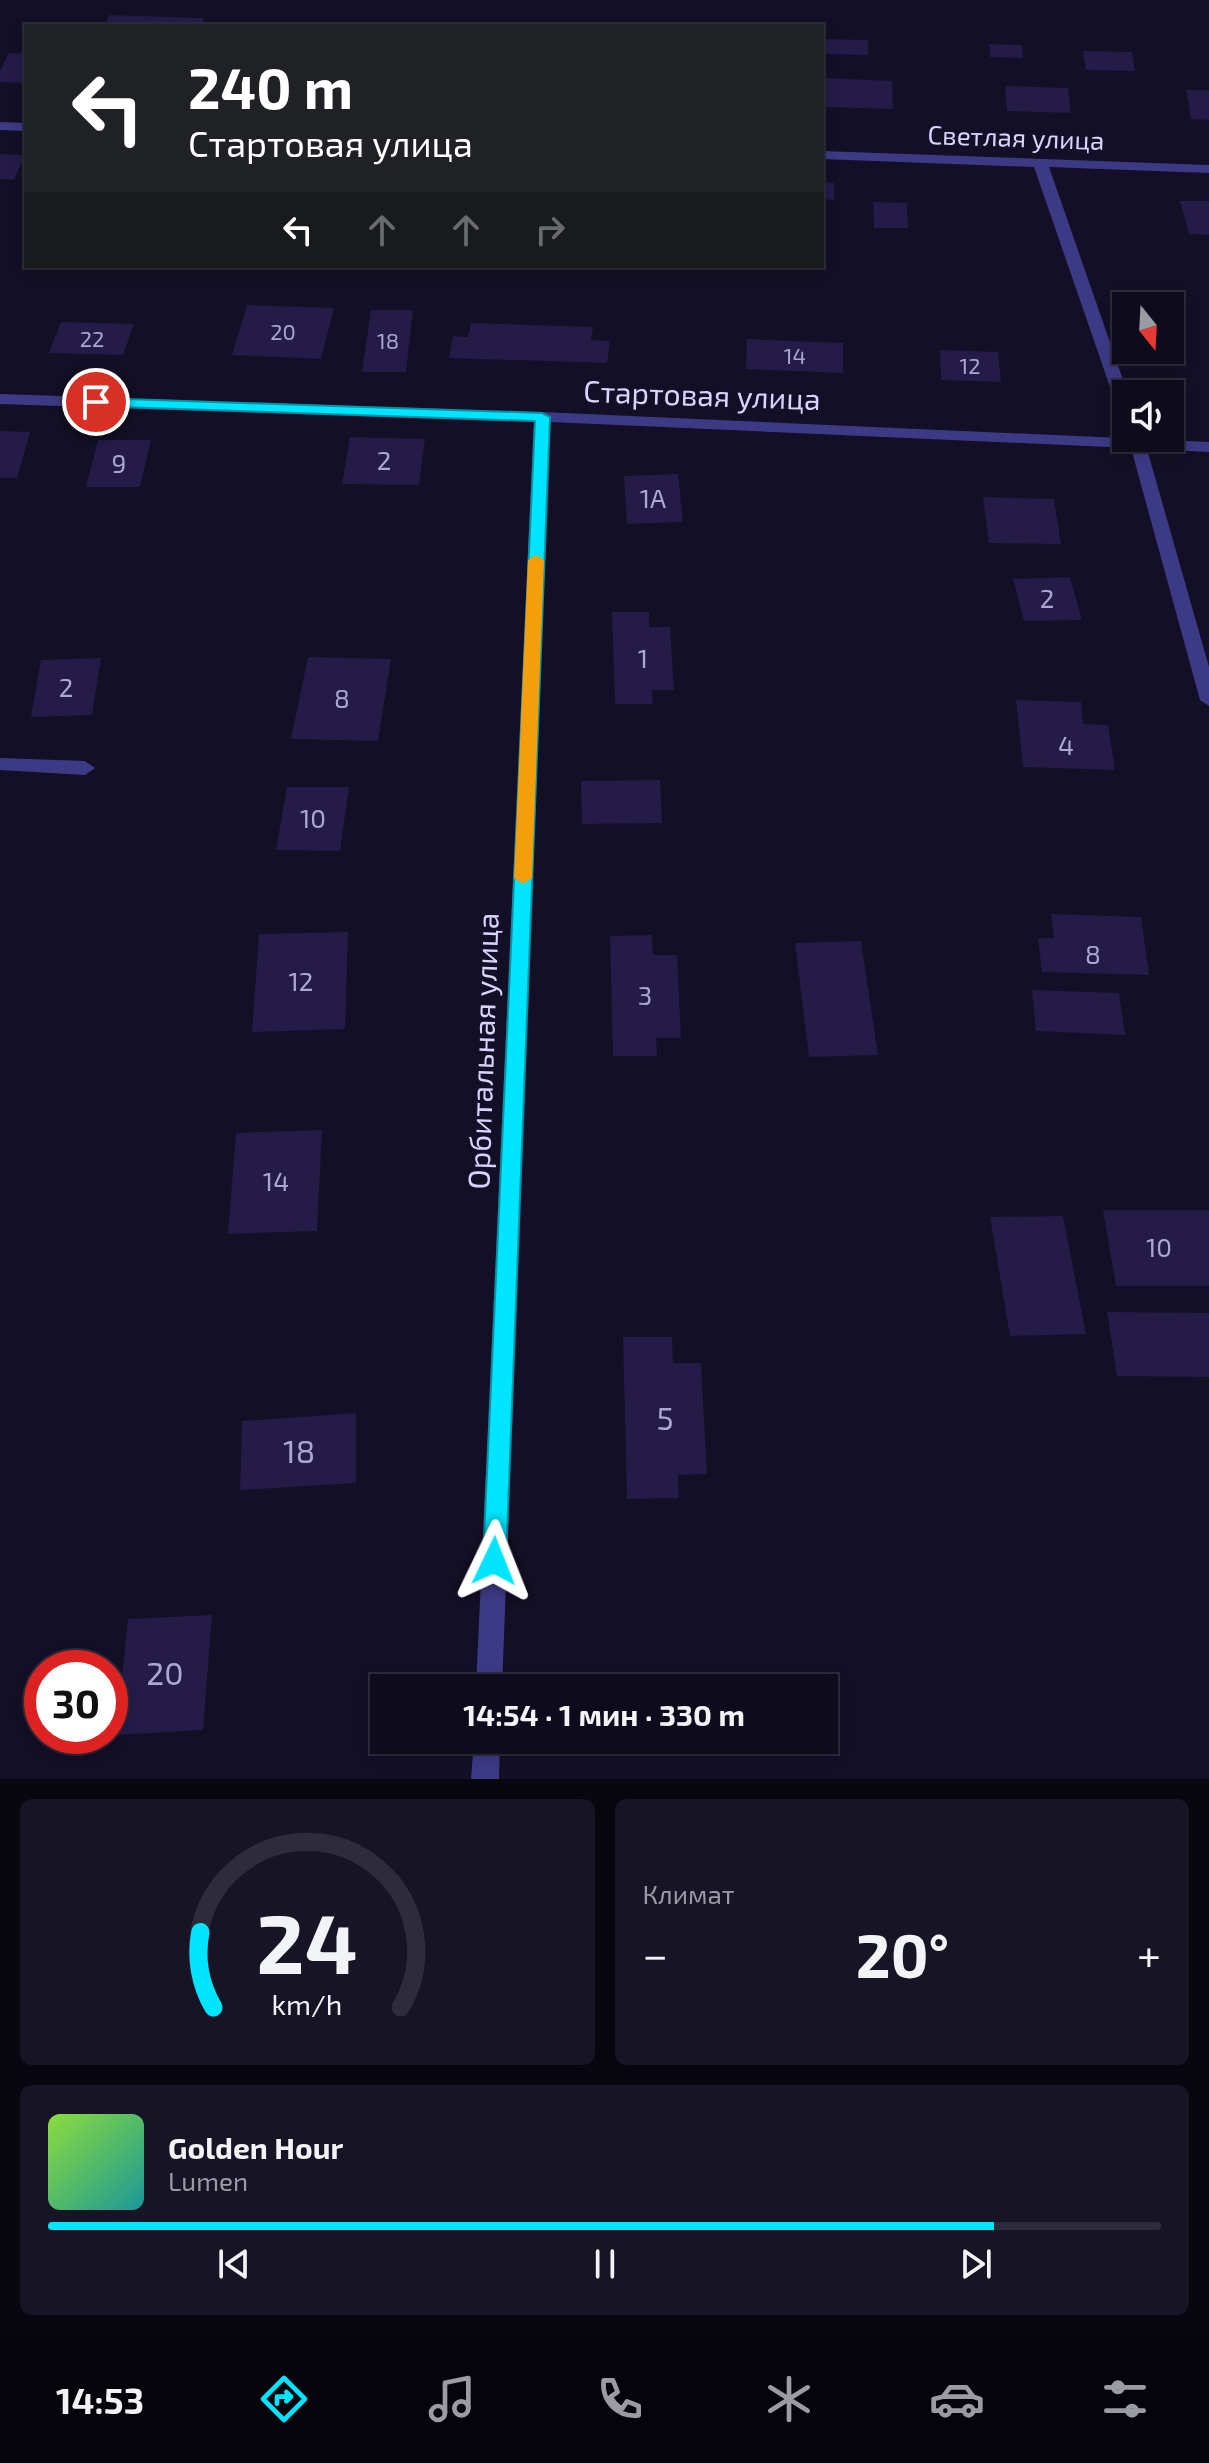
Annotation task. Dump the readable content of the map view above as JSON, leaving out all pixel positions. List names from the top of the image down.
{
  "streets": {
    "street": ["Светлая улица", "Стартовая улица", "Орбитальная улица"]
  },
  "crossings": [
    ["Стартовая улица", "Орбитальная улица"]
  ],
  "house_numbers": [
    "20",
    "22",
    "18",
    "14",
    "12",
    "2",
    "9",
    "1А",
    "2",
    "1",
    "2",
    "8",
    "4",
    "10",
    "8",
    "12",
    "3",
    "14",
    "10",
    "5",
    "18",
    "20"
  ],
  "north": "bottom",
  "page": {
    "turn": ["240 m", "Стартовая улица"],
    "limit": "30",
    "trip": "14:54 · 1 мин · 330 m",
    "tile": "Климат",
    "heat": ["−", "20°", "+"],
    "song": ["Golden Hour", "Lumen"],
    "tabs": "14:53",
    "gauge": ["24", "km/h"]
  }
}
